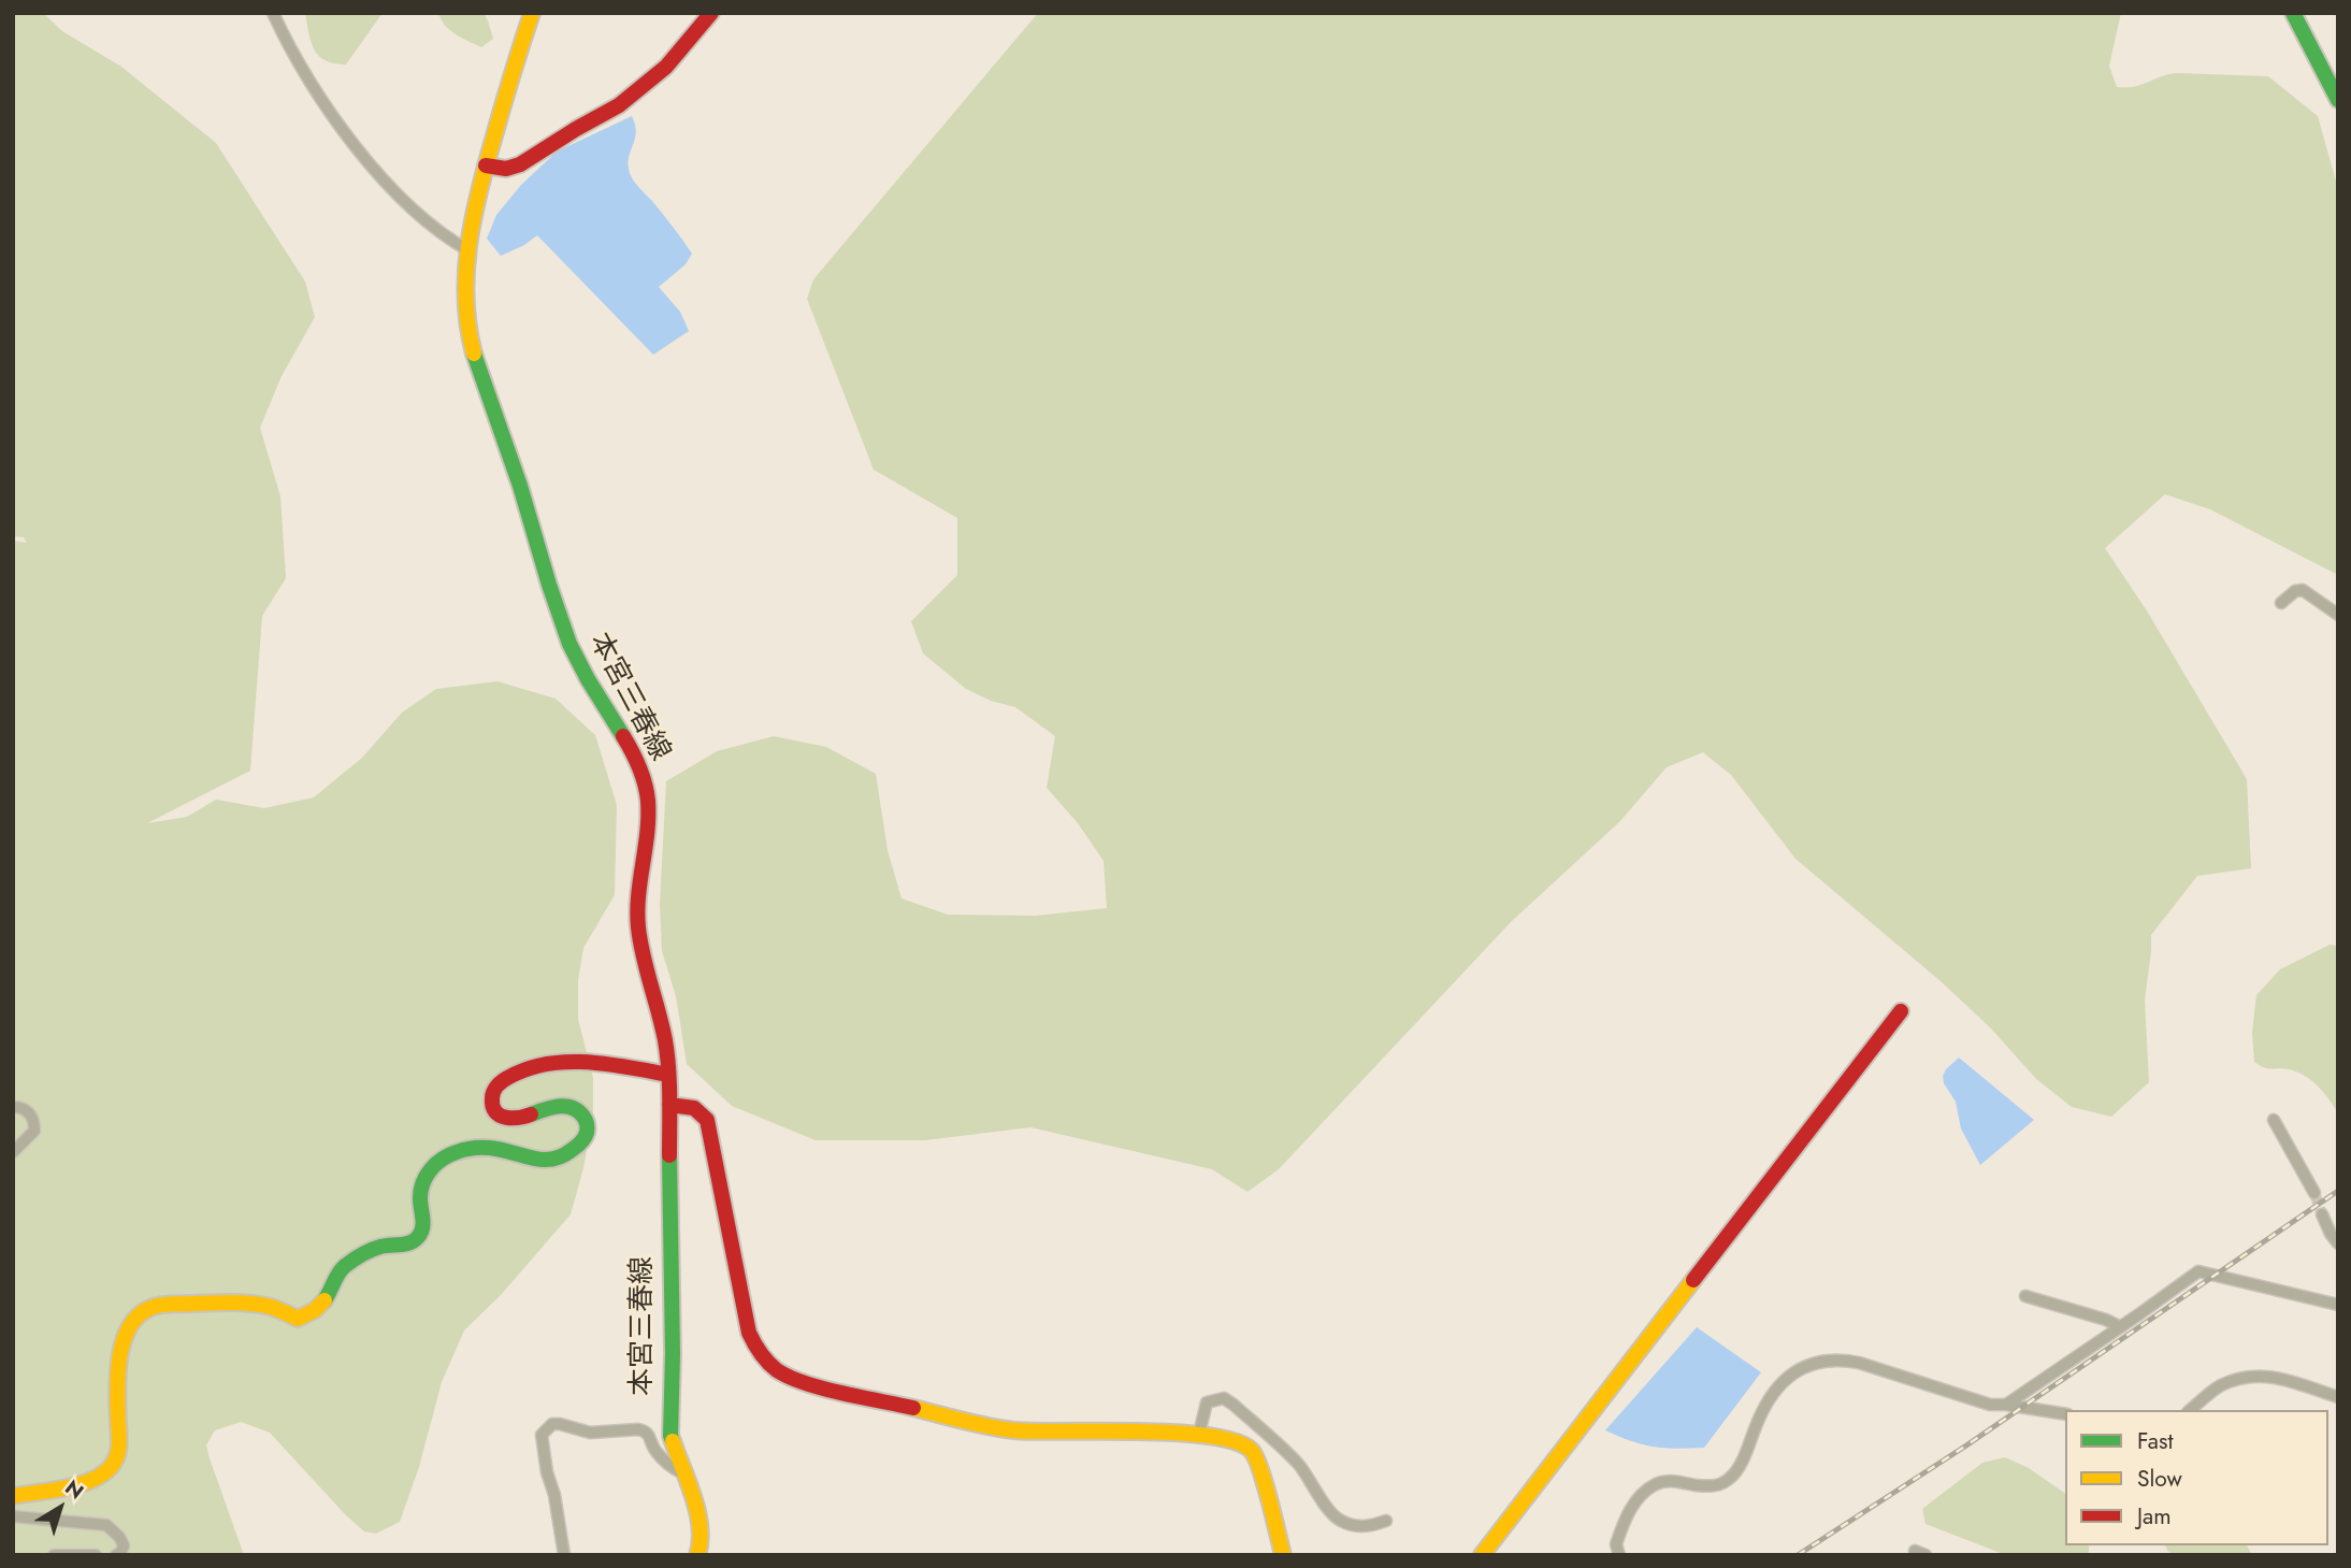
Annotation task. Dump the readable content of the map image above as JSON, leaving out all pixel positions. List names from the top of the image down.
{
  "streets": {
    "street": ["本宮三春線"]
  },
  "legend": ["Fast", "Slow", "Jam"],
  "north": "top right"
}
